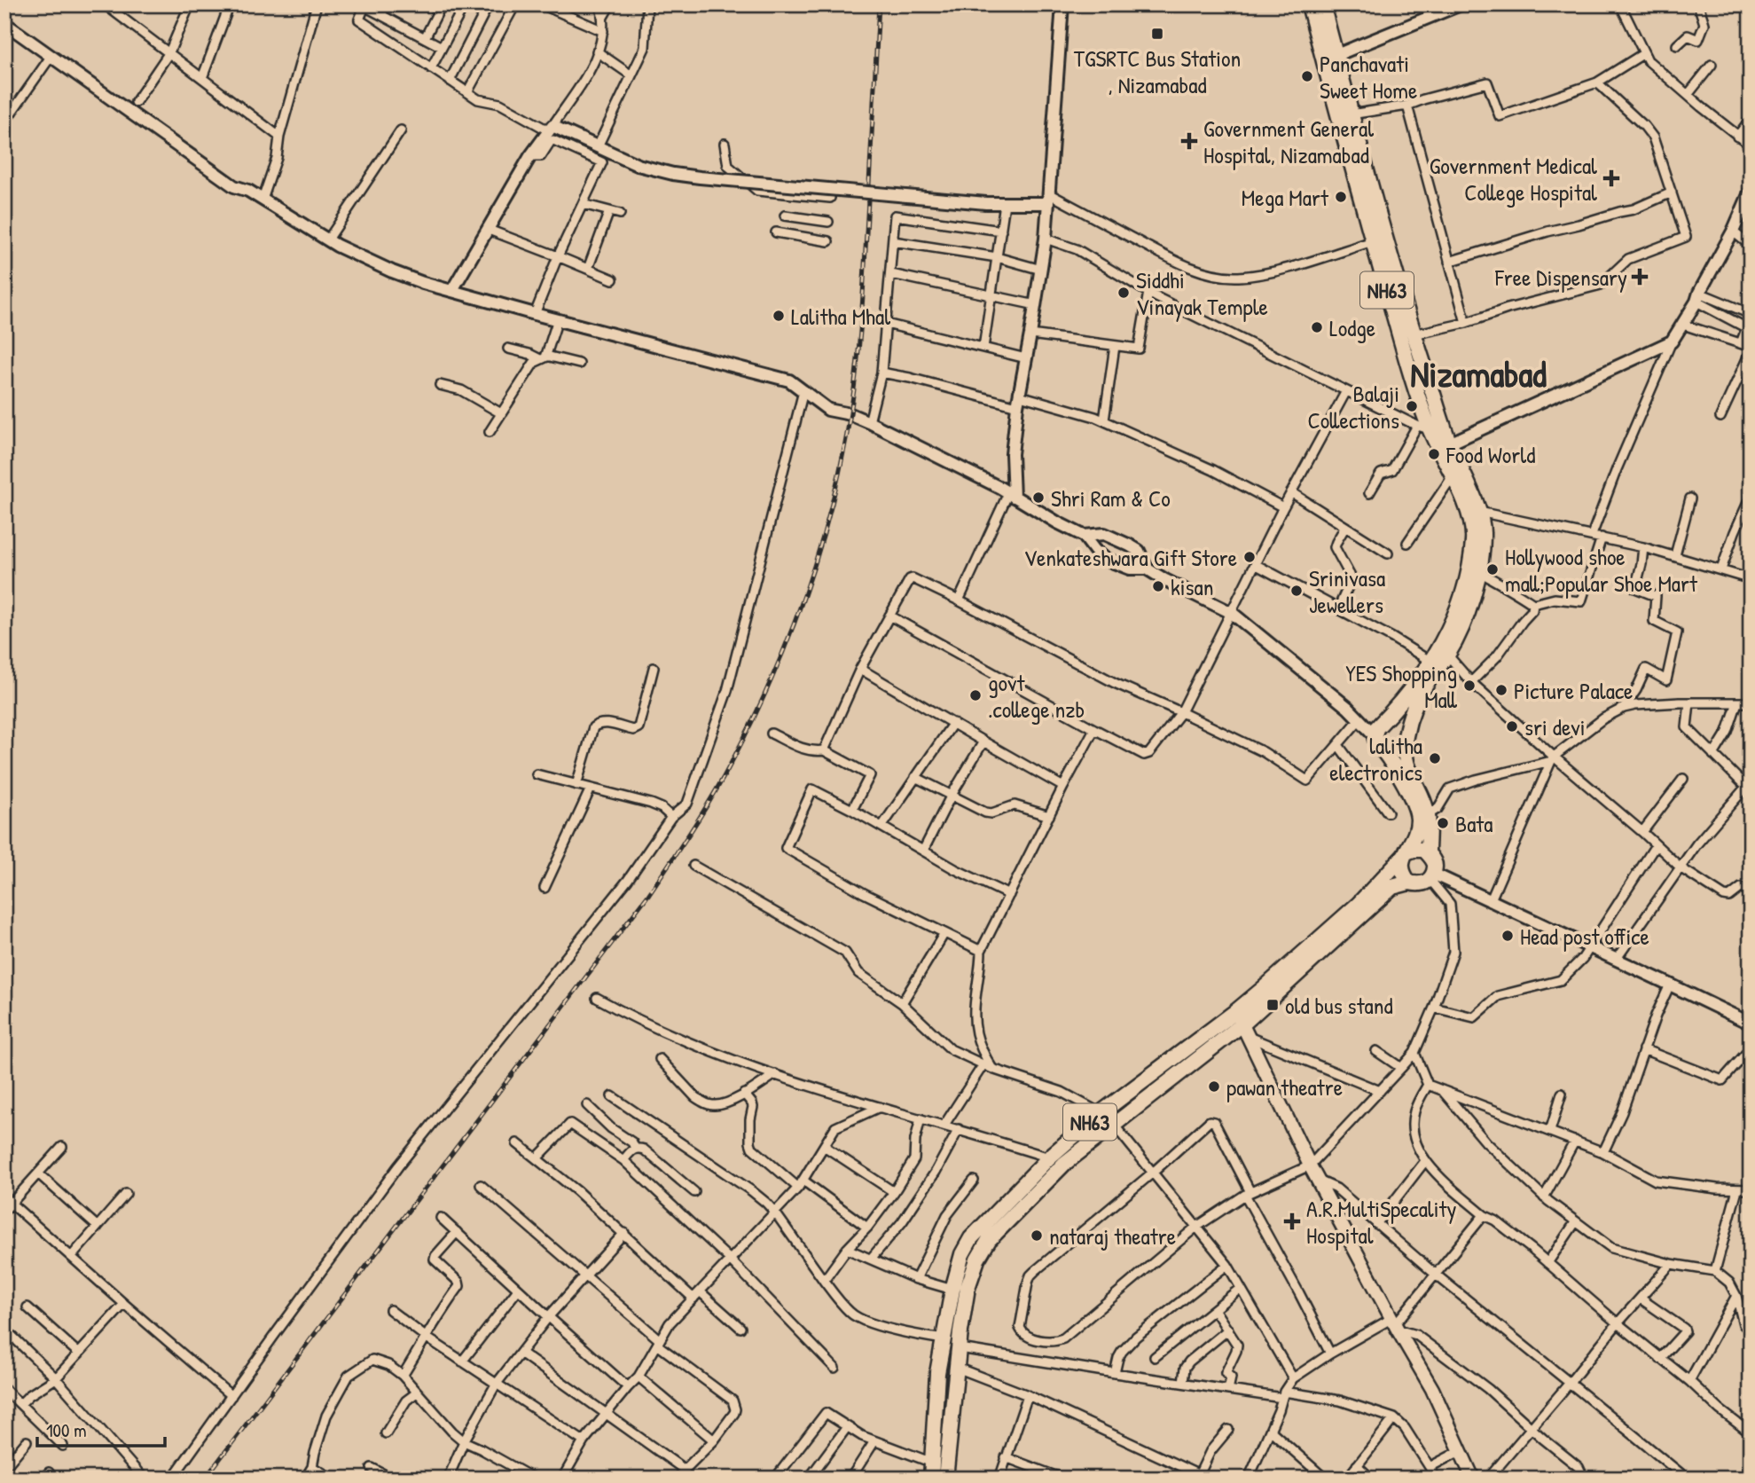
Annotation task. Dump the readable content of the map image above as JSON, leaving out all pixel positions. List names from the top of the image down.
{
  "streets": {
    "highway": ["NH63"]
  },
  "districts": ["Nizamabad"],
  "places": {
    "transit": ["TGSRTC Bus Station , Nizamabad", "old bus stand"],
    "other": [
      "Panchavati Sweet Home",
      "Mega Mart",
      "Siddhi Vinayak Temple",
      "Lalitha Mhal",
      "Lodge",
      "Balaji Collections",
      "Food World",
      "Shri Ram & Co",
      "Venkateshwara Gift Store",
      "Hollywood shoe mall;Popular Shoe Mart",
      "kisan",
      "Srinivasa Jewellers",
      "YES Shopping Mall",
      "Picture Palace",
      "govt .college nzb",
      "sri devi",
      "lalitha electronics",
      "Bata",
      "Head post office",
      "pawan theatre",
      "nataraj theatre"
    ],
    "health": [
      "Government General Hospital, Nizamabad",
      "Government Medical College Hospital",
      "Free Dispensary",
      "A.R.MultiSpecality Hospital"
    ]
  },
  "scale_bar": "100 m"
}
